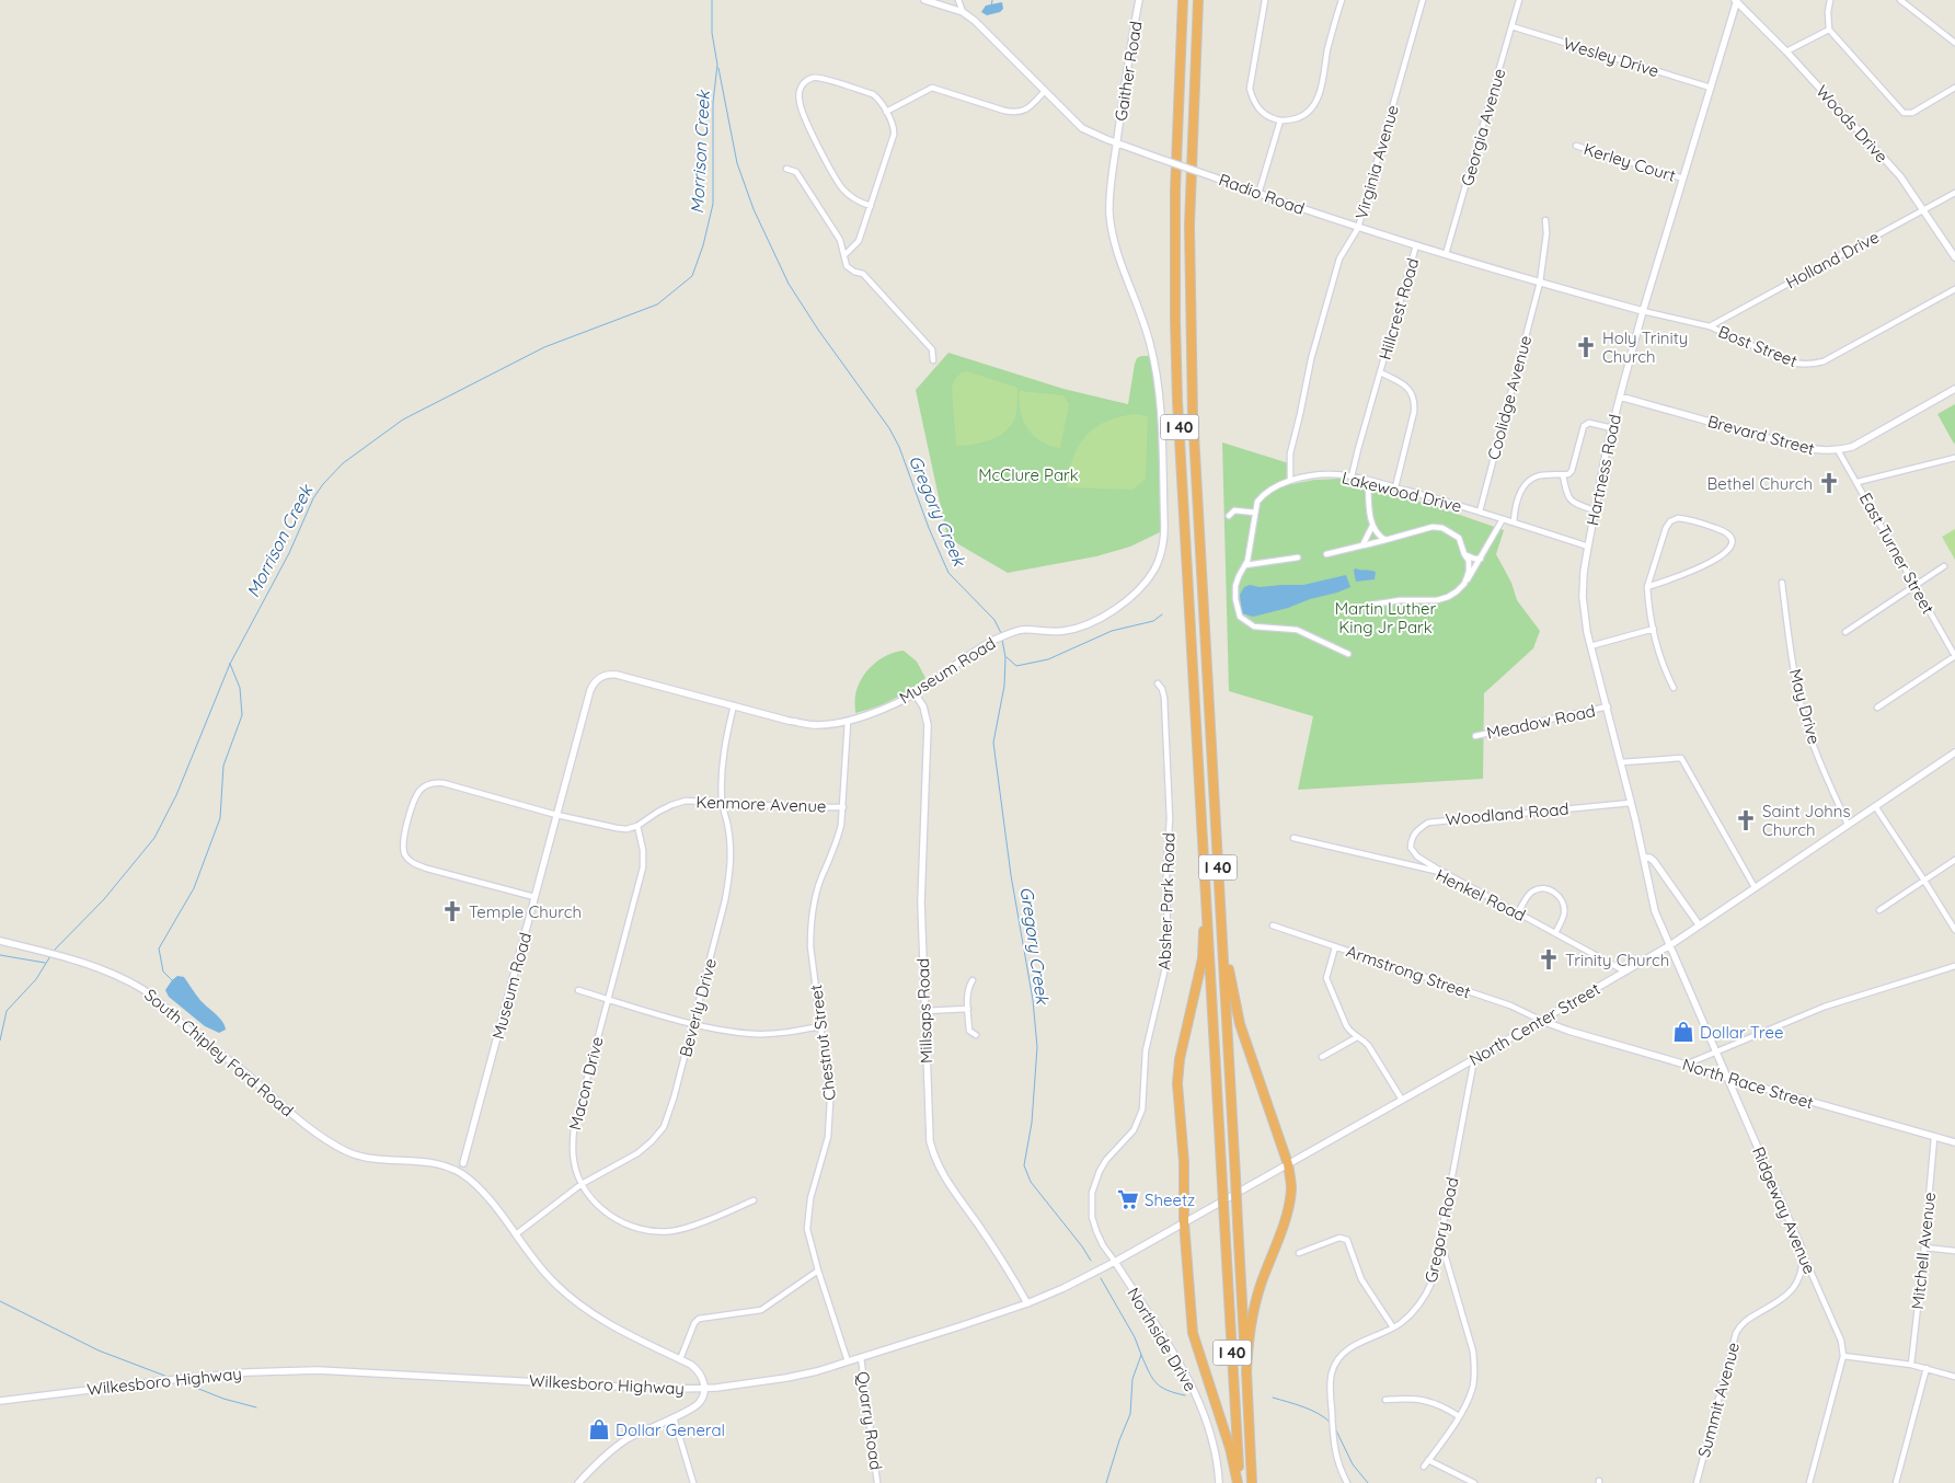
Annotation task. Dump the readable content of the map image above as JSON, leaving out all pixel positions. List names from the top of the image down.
{
  "streets": {
    "highway": ["I 40"],
    "street": [
      "Wesley Drive",
      "Gaither Road",
      "Woods Drive",
      "Georgia Avenue",
      "Virginia Avenue",
      "Kerley Court",
      "Radio Road",
      "Holland Drive",
      "Hillcrest Road",
      "Bost Street",
      "Coolidge Avenue",
      "Brevard Street",
      "Hartness Road",
      "Lakewood Drive",
      "East Turner Street",
      "Museum Road",
      "May Drive",
      "Meadow Road",
      "Kenmore Avenue",
      "Woodland Road",
      "Henkel Road",
      "Absher Park Road",
      "Armstrong Street",
      "Beverly Drive",
      "Millsaps Road",
      "North Center Street",
      "Chestnut Street",
      "South Chipley Ford Road",
      "Macon Drive",
      "North Race Street",
      "Ridgeway Avenue",
      "Gregory Road",
      "Mitchell Avenue",
      "Northside Drive",
      "Wilkesboro Highway",
      "Summit Avenue",
      "Quarry Road"
    ]
  },
  "crossings": [
    ["Wesley Drive", "Georgia Avenue"],
    ["Wesley Drive", "Hartness Road"],
    ["Gaither Road", "Radio Road"],
    ["Gaither Road", "Museum Road"],
    ["Woods Drive", "Holland Drive"],
    ["Woods Drive", "Hartness Road"],
    ["Georgia Avenue", "Radio Road"],
    ["Virginia Avenue", "Radio Road"],
    ["Virginia Avenue", "Lakewood Drive"],
    ["Kerley Court", "Hartness Road"],
    ["Radio Road", "Hillcrest Road"],
    ["Radio Road", "Bost Street"],
    ["Radio Road", "Coolidge Avenue"],
    ["Radio Road", "Hartness Road"],
    ["Radio Road", "Museum Road"],
    ["Holland Drive", "Bost Street"],
    ["Hillcrest Road", "Lakewood Drive"],
    ["Bost Street", "Hartness Road"],
    ["Coolidge Avenue", "Lakewood Drive"],
    ["Brevard Street", "Hartness Road"],
    ["Brevard Street", "East Turner Street"],
    ["Hartness Road", "Lakewood Drive"],
    ["Hartness Road", "Meadow Road"],
    ["Hartness Road", "Woodland Road"],
    ["Hartness Road", "North Center Street"],
    ["Hartness Road", "Ridgeway Avenue"],
    ["Museum Road", "Beverly Drive"],
    ["Museum Road", "Millsaps Road"],
    ["Museum Road", "Chestnut Street"],
    ["May Drive", "North Center Street"],
    ["Kenmore Avenue", "Beverly Drive"],
    ["Kenmore Avenue", "Chestnut Street"],
    ["Kenmore Avenue", "Macon Drive"],
    ["Woodland Road", "Henkel Road"],
    ["Henkel Road", "North Center Street"],
    ["Absher Park Road", "Northside Drive"],
    ["Absher Park Road", "Wilkesboro Highway"],
    ["Armstrong Street", "North Center Street"],
    ["Armstrong Street", "North Race Street"],
    ["Beverly Drive", "South Chipley Ford Road"],
    ["Beverly Drive", "Macon Drive"],
    ["Millsaps Road", "Wilkesboro Highway"],
    ["North Center Street", "North Race Street"],
    ["North Center Street", "Ridgeway Avenue"],
    ["North Center Street", "Gregory Road"],
    ["North Center Street", "Wilkesboro Highway"],
    ["Chestnut Street", "Wilkesboro Highway"],
    ["South Chipley Ford Road", "Wilkesboro Highway"],
    ["North Race Street", "Ridgeway Avenue"],
    ["North Race Street", "Mitchell Avenue"],
    ["Ridgeway Avenue", "Summit Avenue"],
    ["Northside Drive", "Wilkesboro Highway"],
    ["Wilkesboro Highway", "Quarry Road"]
  ],
  "water": ["Morrison Creek", "Gregory Creek"],
  "parks": ["McClure Park", "Martin Luther King Jr Park"],
  "places": {
    "church": [
      "Holy Trinity Church",
      "Bethel Church",
      "Saint Johns Church",
      "Temple Church",
      "Trinity Church"
    ],
    "shop": ["Dollar Tree", "Dollar General"],
    "supermarket": ["Sheetz"]
  }
}
